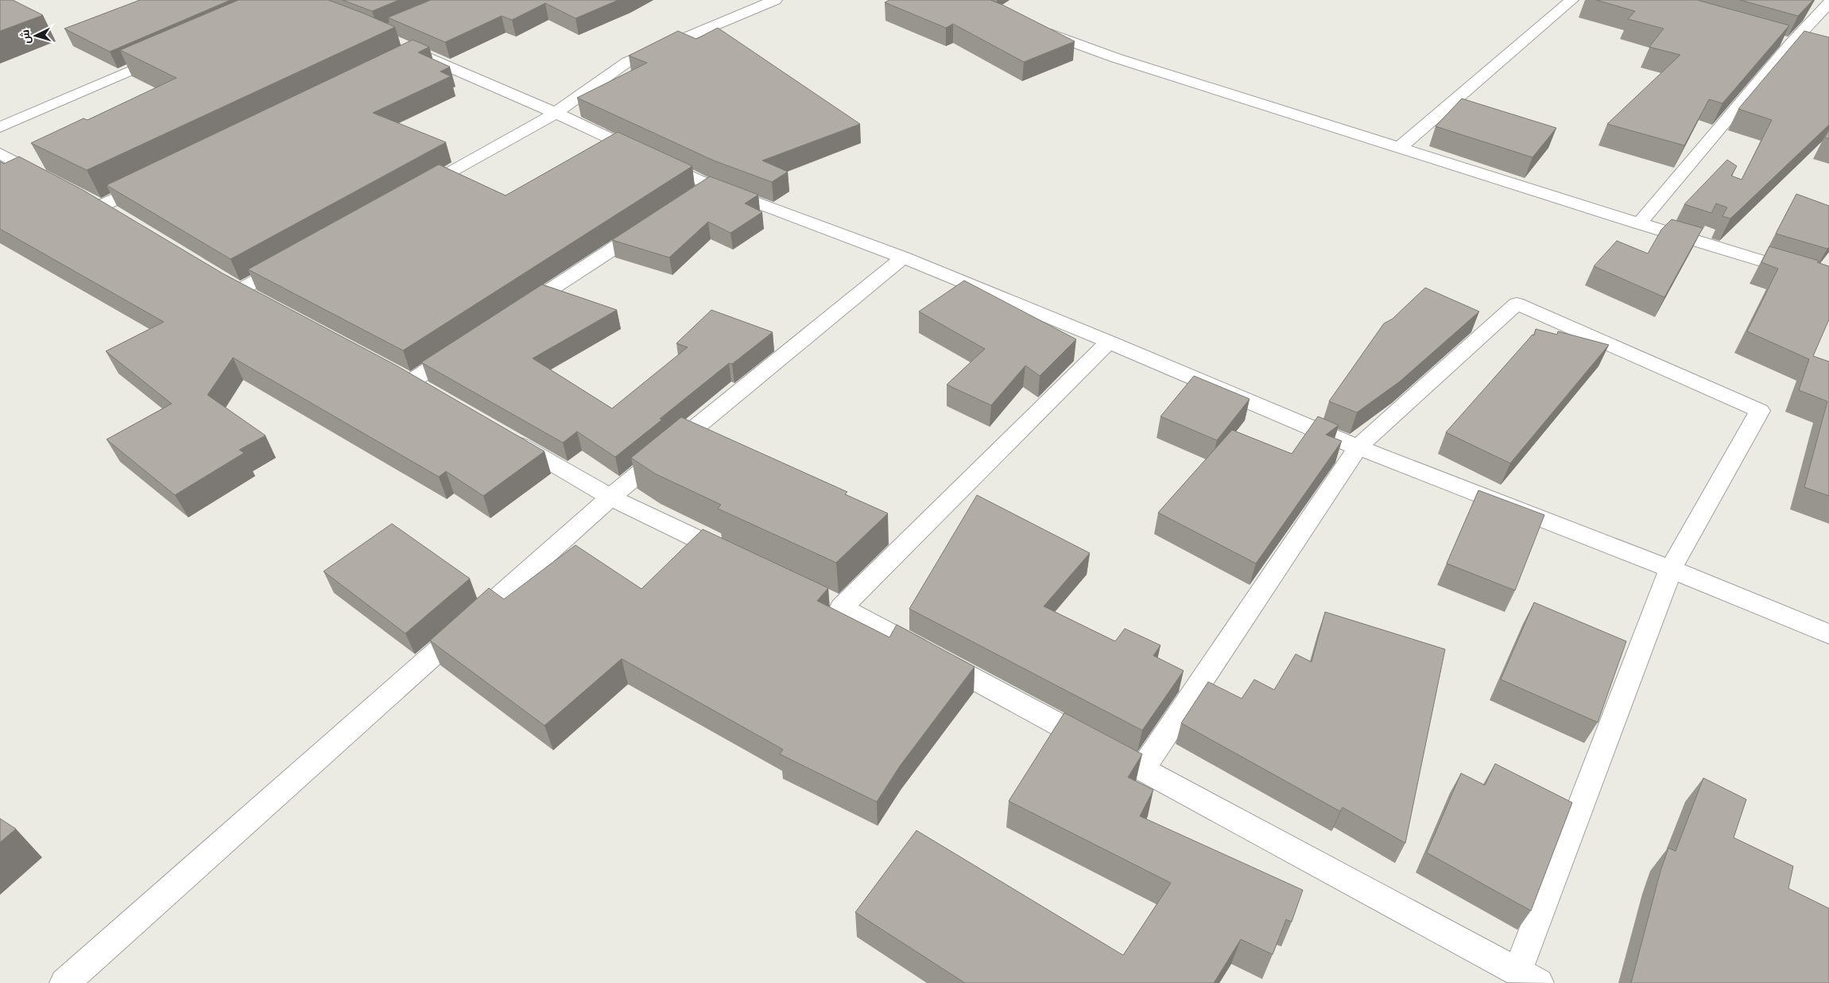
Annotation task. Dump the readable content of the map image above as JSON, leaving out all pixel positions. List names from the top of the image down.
{
  "north": "left"
}
